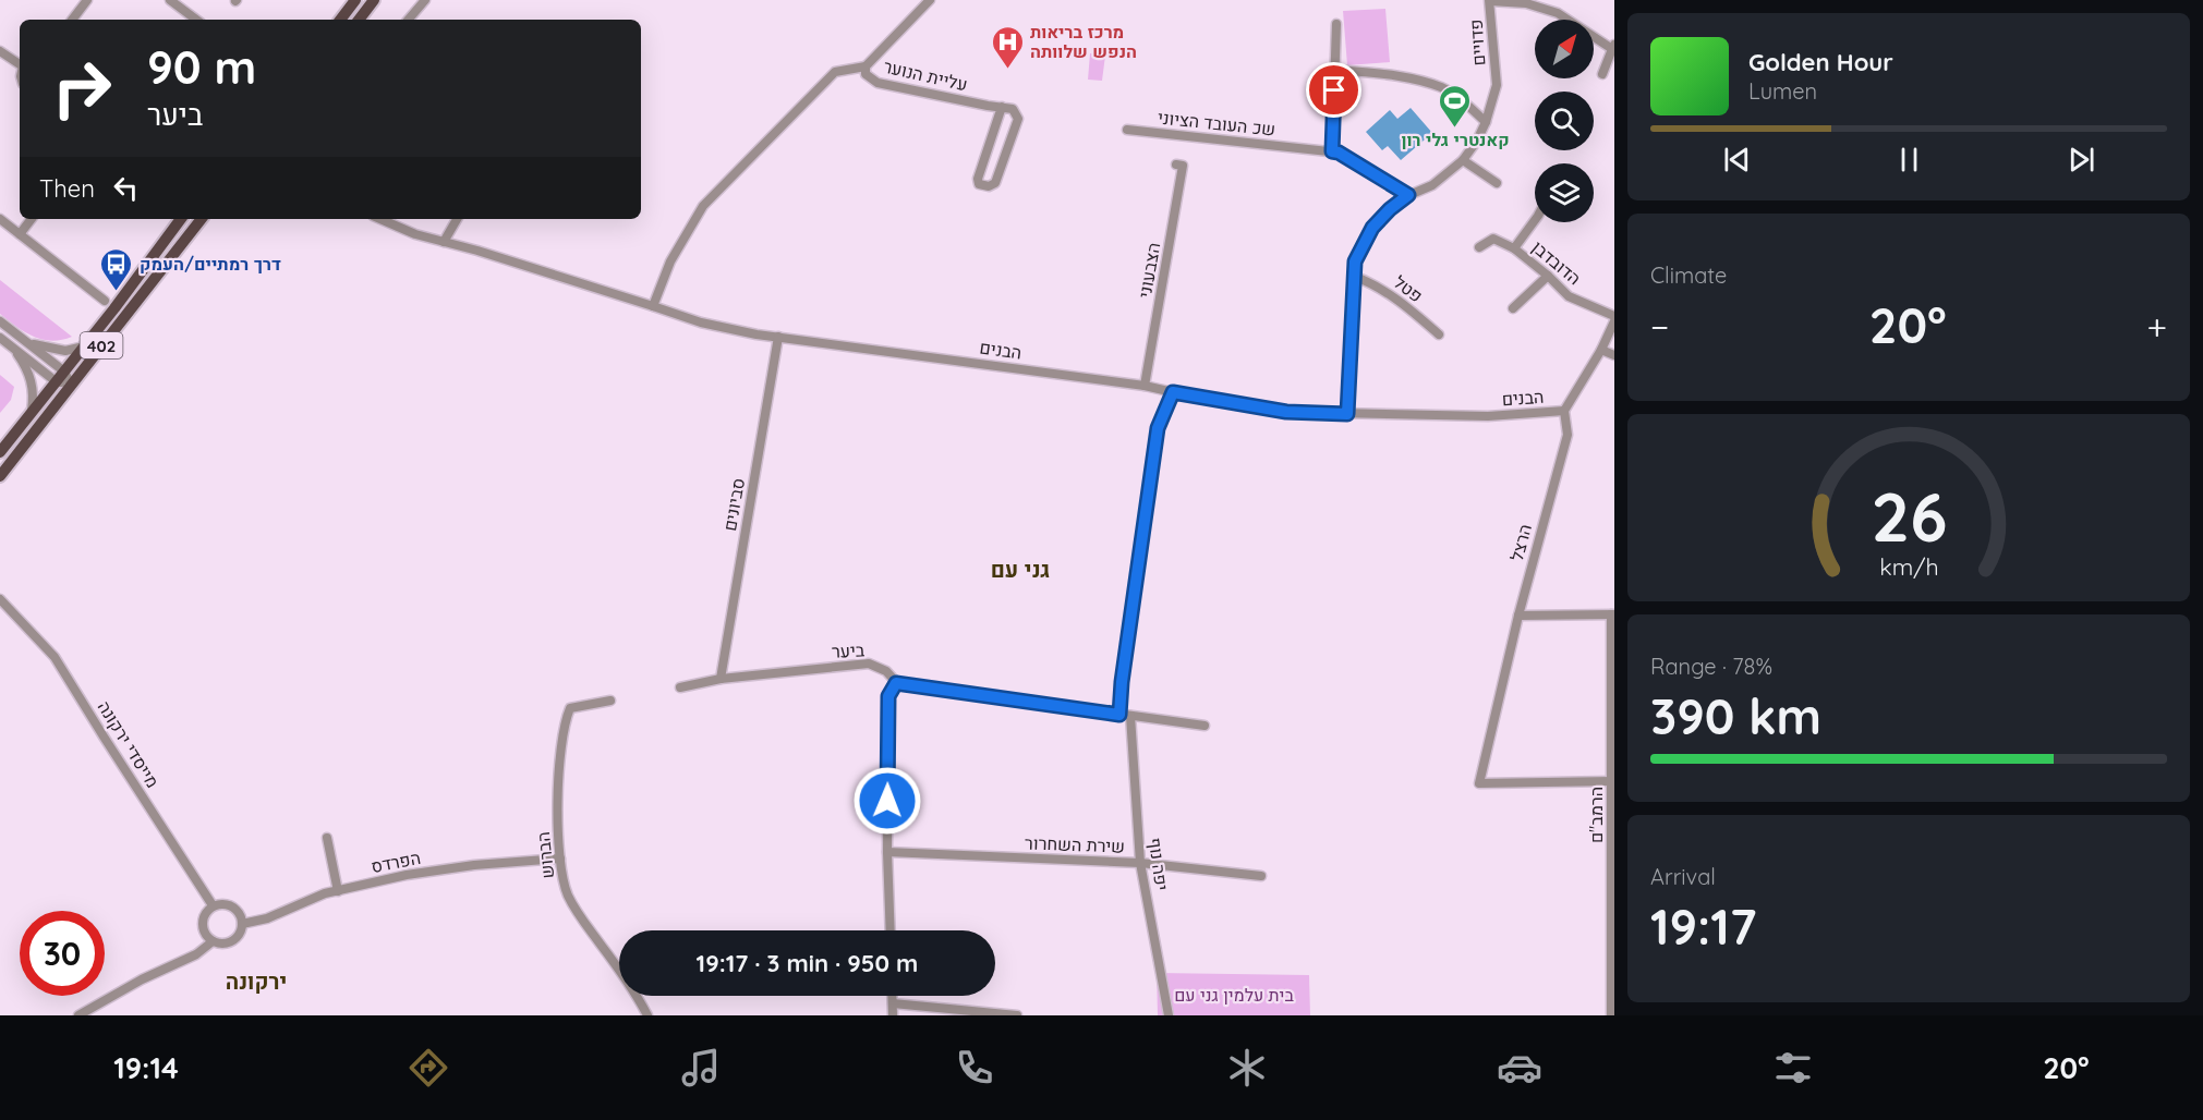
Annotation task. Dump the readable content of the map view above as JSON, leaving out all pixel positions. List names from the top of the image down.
{
  "streets": {
    "main road": ["402"],
    "street": [
      "פדויים",
      "עליית הנוער",
      "שכ העובד הציוני",
      "הדובדבן",
      "הצבעוני",
      "פטל",
      "הבנים",
      "סביונים",
      "הרצל",
      "ביער",
      "מייסדי ירקונה",
      "הרמב\"ם",
      "שירת השחרור",
      "הברוש",
      "הפרדס",
      "יפה נוף"
    ]
  },
  "crossings": [
    ["פדויים", "שכ העובד הציוני"],
    ["פדויים", "פטל"],
    ["פדויים", "הבנים"],
    ["הצבעוני", "הבנים"],
    ["הבנים", "סביונים"],
    ["הבנים", "הרצל"],
    ["סביונים", "ביער"],
    ["הרצל", "הרמב\"ם"],
    ["ביער", "יפה נוף"],
    ["מייסדי ירקונה", "הפרדס"],
    ["שירת השחרור", "יפה נוף"],
    ["הברוש", "הפרדס"]
  ],
  "districts": ["גני עם", "ירקונה"],
  "parks": ["בית עלמין גני עם"],
  "places": {
    "hospital": ["מרכז בריאות הנפש שלוותה"],
    "sports": ["קאנטרי גלי רון"],
    "bus stop": ["דרך רמתיים/העמק"]
  },
  "north": "top right",
  "page": {
    "turn": ["90 m", "ביער"],
    "song": ["Golden Hour", "Lumen"],
    "then": "Then",
    "tile": [
      "Climate",
      ["Range · 78%", "390 km"],
      ["Arrival", "19:17"]
    ],
    "heat": ["−", "20°", "+"],
    "limit": "30",
    "trip": "19:17 · 3 min · 950 m",
    "tabs": ["19:14", "20°"],
    "gauge": ["26", "km/h"]
  }
}
